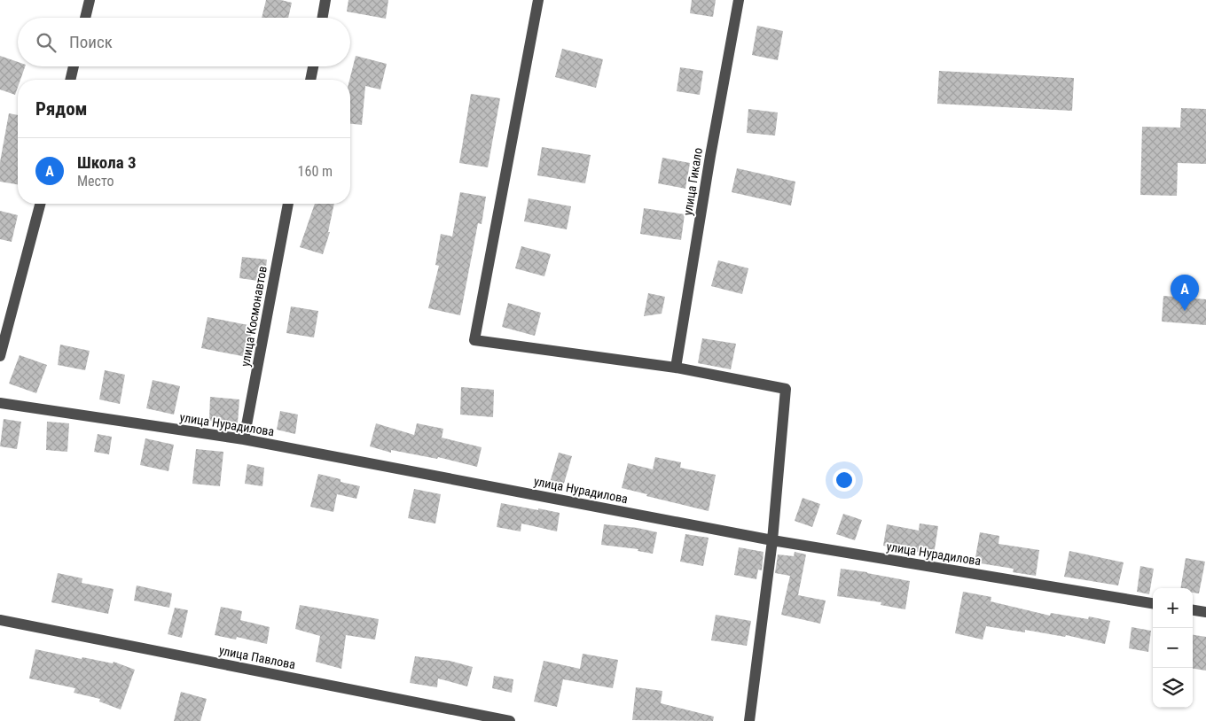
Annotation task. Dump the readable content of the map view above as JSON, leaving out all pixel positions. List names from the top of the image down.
{
  "streets": {
    "street": [
      "улица Гикало",
      "улица Космонавтов",
      "улица Нурадилова",
      "улица Павлова"
    ]
  },
  "crossings": [
    ["улица Космонавтов", "улица Нурадилова"]
  ],
  "page": {
    "search": "Поиск",
    "heading": "Рядом",
    "list": [
      {
        "mark": "A",
        "name": "Школа 3",
        "note": "Место",
        "value": "160 m"
      }
    ],
    "pins": "A",
    "map_buttons": ["+", "−"]
  }
}
